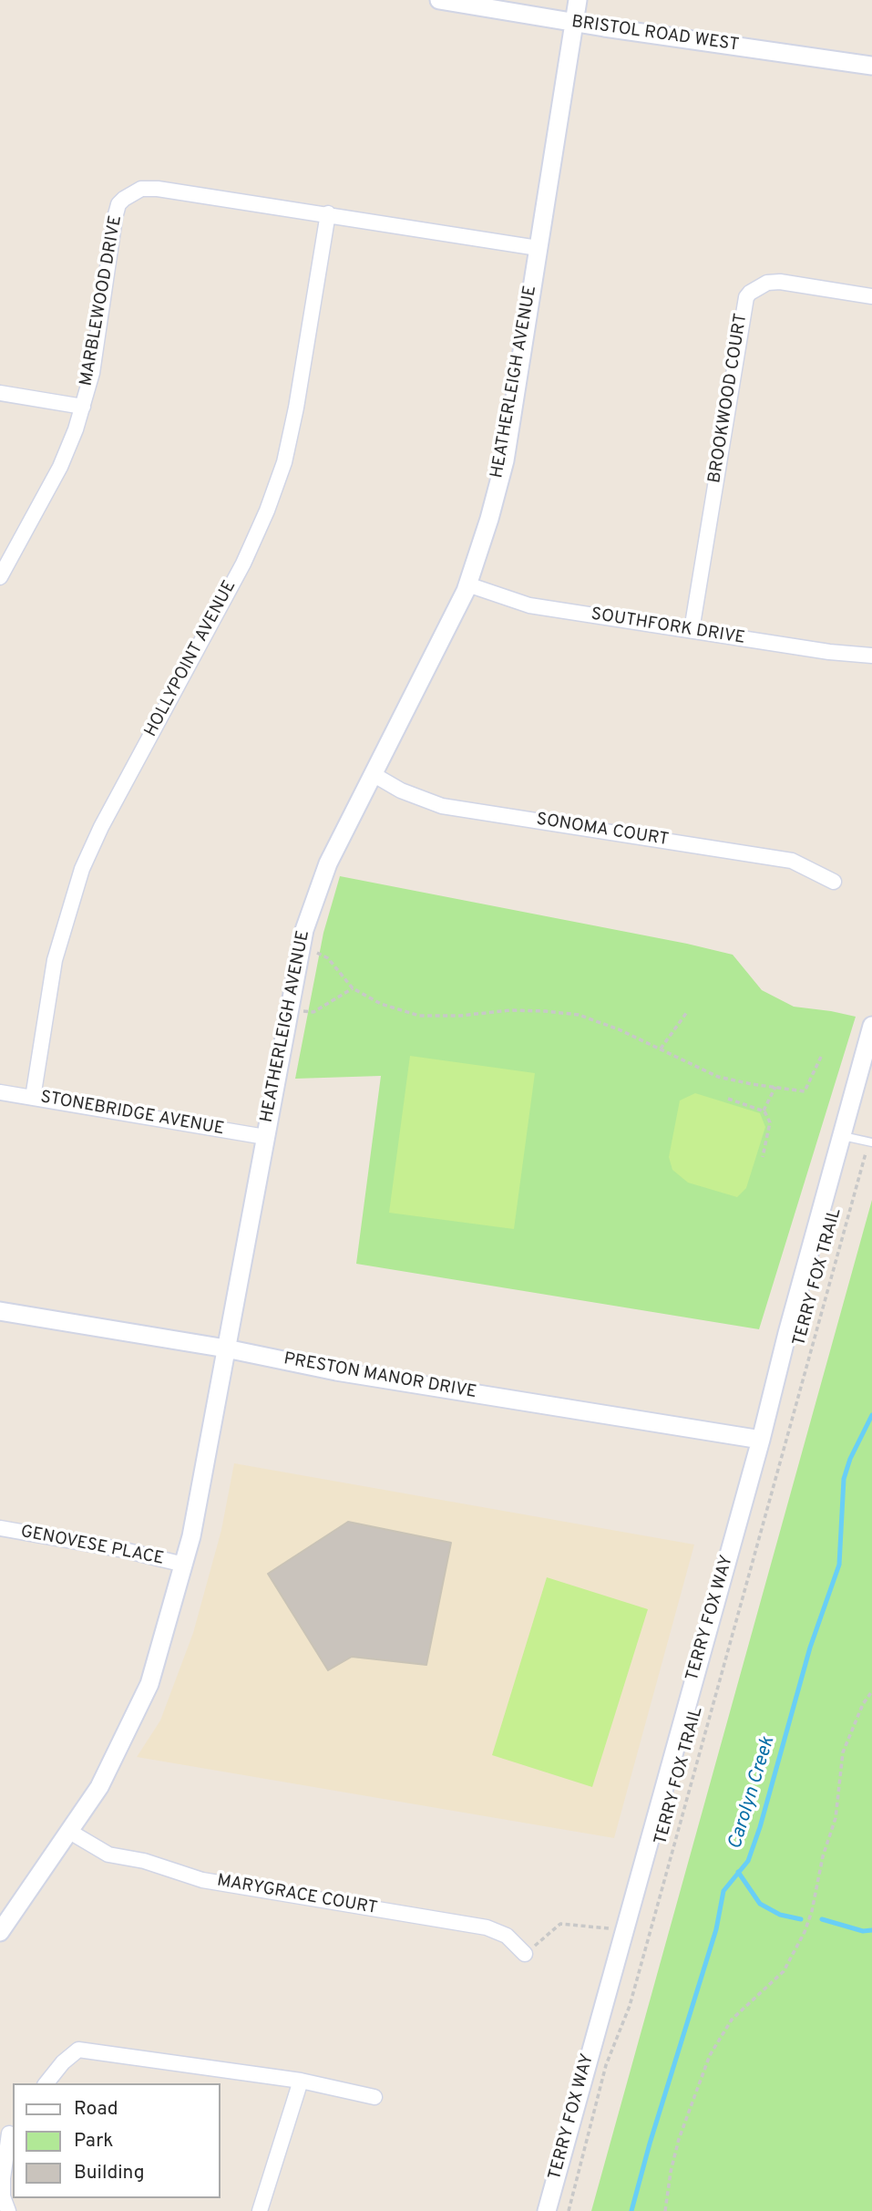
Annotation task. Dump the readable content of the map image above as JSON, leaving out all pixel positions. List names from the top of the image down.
{
  "streets": {
    "street": [
      "BRISTOL ROAD WEST",
      "MARBLEWOOD DRIVE",
      "HEATHERLEIGH AVENUE",
      "BROOKWOOD COURT",
      "SOUTHFORK DRIVE",
      "HOLLYPOINT AVENUE",
      "SONOMA COURT",
      "STONEBRIDGE AVENUE",
      "PRESTON MANOR DRIVE",
      "GENOVESE PLACE",
      "TERRY FOX WAY",
      "MARYGRACE COURT"
    ],
    "path": ["TERRY FOX TRAIL"]
  },
  "crossings": [
    ["BRISTOL ROAD WEST", "HEATHERLEIGH AVENUE"],
    ["MARBLEWOOD DRIVE", "HEATHERLEIGH AVENUE"],
    ["MARBLEWOOD DRIVE", "HOLLYPOINT AVENUE"],
    ["HEATHERLEIGH AVENUE", "SOUTHFORK DRIVE"],
    ["HEATHERLEIGH AVENUE", "SONOMA COURT"],
    ["HEATHERLEIGH AVENUE", "STONEBRIDGE AVENUE"],
    ["HEATHERLEIGH AVENUE", "PRESTON MANOR DRIVE"],
    ["HEATHERLEIGH AVENUE", "GENOVESE PLACE"],
    ["HEATHERLEIGH AVENUE", "MARYGRACE COURT"],
    ["BROOKWOOD COURT", "SOUTHFORK DRIVE"],
    ["HOLLYPOINT AVENUE", "STONEBRIDGE AVENUE"],
    ["PRESTON MANOR DRIVE", "TERRY FOX WAY"]
  ],
  "water": ["Carolyn Creek"],
  "legend": ["Road", "Park", "Building"]
}
